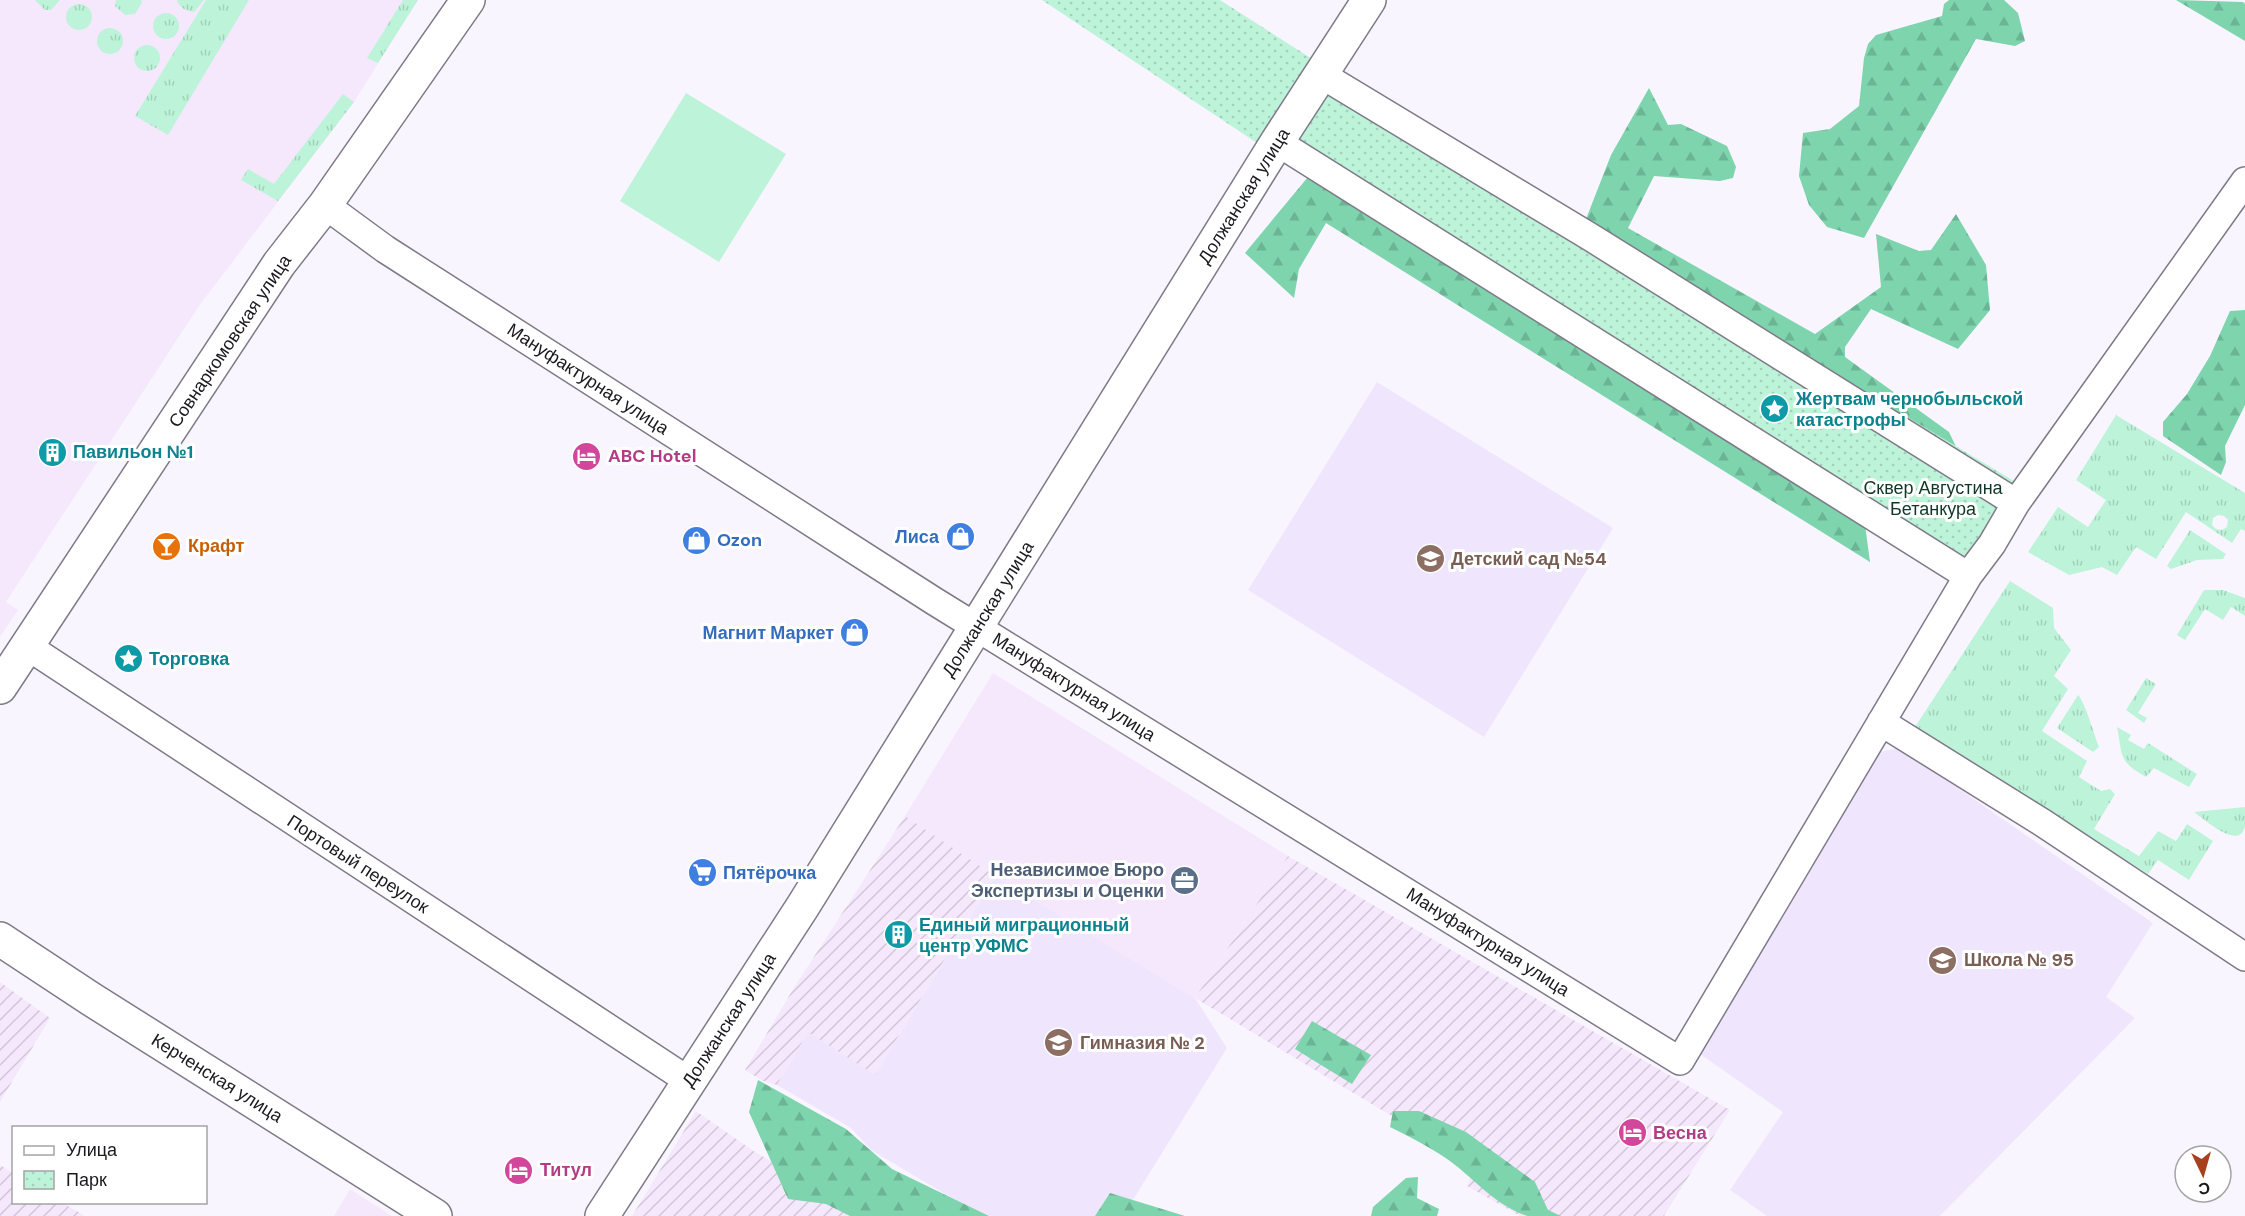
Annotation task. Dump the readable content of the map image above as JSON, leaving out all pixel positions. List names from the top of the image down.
{
  "streets": {
    "main road": ["Должанская улица", "Совнаркомовская улица", "Керченская улица"],
    "street": ["Мануфактурная улица", "Портовый переулок"]
  },
  "crossings": [
    ["Должанская улица", "Мануфактурная улица"],
    ["Должанская улица", "Портовый переулок"],
    ["Совнаркомовская улица", "Мануфактурная улица"],
    ["Совнаркомовская улица", "Портовый переулок"]
  ],
  "parks": ["Сквер Августина Бетанкура"],
  "places": {
    "place": ["Жертвам чернобыльской катастрофы", "Торговка"],
    "building": ["Павильон №1", "Единый миграционный центр УФМС"],
    "hotel": ["ABC Hotel", "Весна", "Титул"],
    "shop": ["Лиса", "Ozon", "Магнит Маркет"],
    "bar": ["Крафт"],
    "school or university": ["Детский сад №54", "Школа № 95", "Гимназия № 2"],
    "supermarket": ["Пятёрочка"],
    "office": ["Независимое Бюро Экспертизы и Оценки"]
  },
  "legend": ["Улица", "Парк"],
  "north": "bottom"
}
